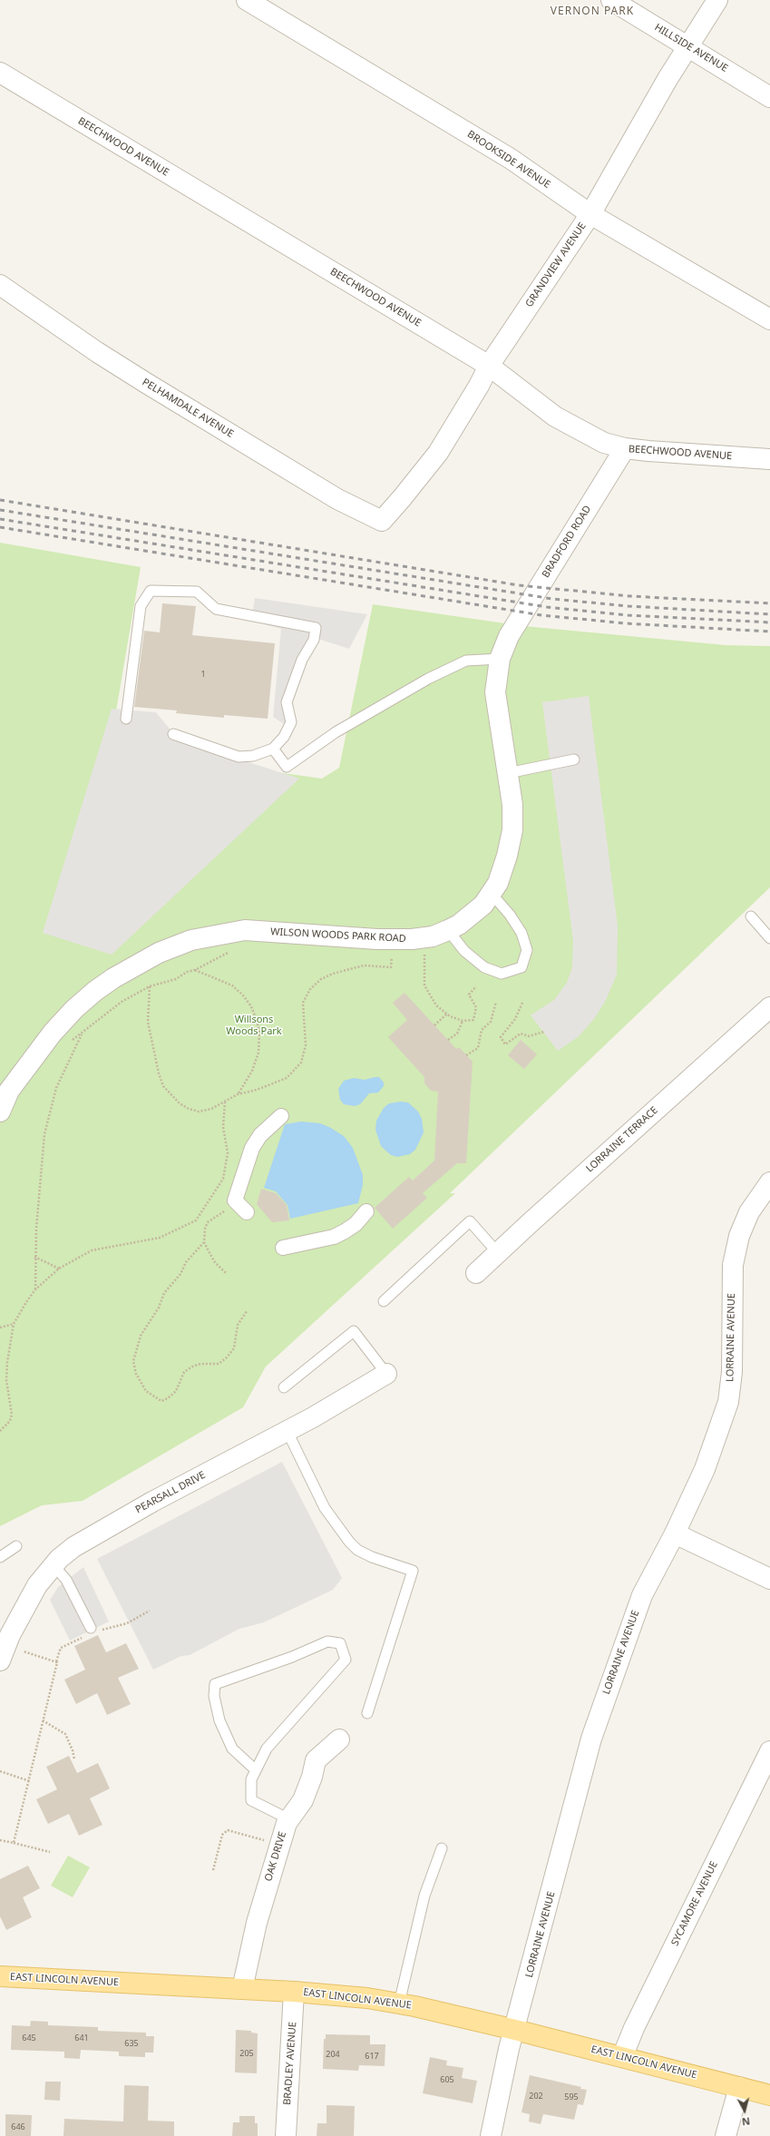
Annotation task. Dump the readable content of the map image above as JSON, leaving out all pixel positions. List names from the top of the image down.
{
  "streets": {
    "main road": ["EAST LINCOLN AVENUE"],
    "street": [
      "HILLSIDE AVENUE",
      "BEECHWOOD AVENUE",
      "BROOKSIDE AVENUE",
      "GRANDVIEW AVENUE",
      "PELHAMDALE AVENUE",
      "BRADFORD ROAD",
      "WILSON WOODS PARK ROAD",
      "LORRAINE TERRACE",
      "LORRAINE AVENUE",
      "PEARSALL DRIVE",
      "OAK DRIVE",
      "SYCAMORE AVENUE",
      "BRADLEY AVENUE"
    ]
  },
  "crossings": [
    ["HILLSIDE AVENUE", "GRANDVIEW AVENUE"],
    ["BEECHWOOD AVENUE", "GRANDVIEW AVENUE"],
    ["BEECHWOOD AVENUE", "BRADFORD ROAD"],
    ["BROOKSIDE AVENUE", "GRANDVIEW AVENUE"],
    ["GRANDVIEW AVENUE", "PELHAMDALE AVENUE"],
    ["BRADFORD ROAD", "WILSON WOODS PARK ROAD"],
    ["LORRAINE AVENUE", "EAST LINCOLN AVENUE"],
    ["OAK DRIVE", "EAST LINCOLN AVENUE"],
    ["SYCAMORE AVENUE", "EAST LINCOLN AVENUE"],
    ["EAST LINCOLN AVENUE", "BRADLEY AVENUE"]
  ],
  "districts": ["VERNON PARK"],
  "parks": ["Willsons Woods Park"],
  "house_numbers": [
    "1",
    "645",
    "641",
    "635",
    "205",
    "204",
    "617",
    "605",
    "202",
    "595",
    "646"
  ],
  "north": "bottom"
}
